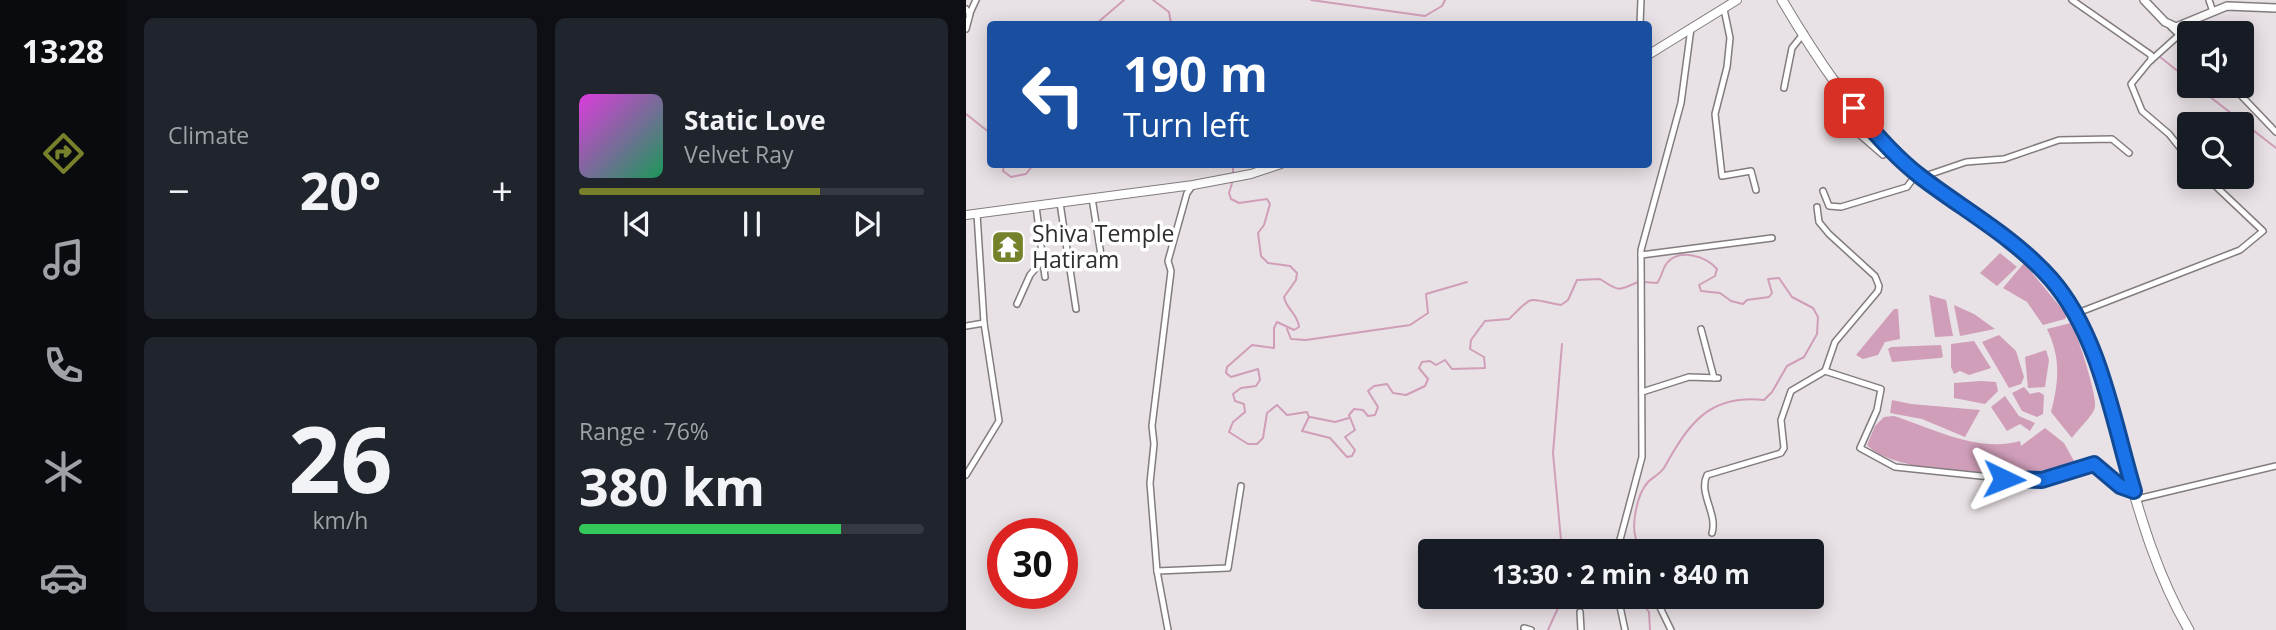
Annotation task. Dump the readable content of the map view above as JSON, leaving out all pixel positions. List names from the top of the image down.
{
  "places": {
    "temple": ["Shiva Temple Hatiram"]
  },
  "page": {
    "tabs": "13:28",
    "tile": [
      "Climate",
      ["26", "km/h"],
      ["Range · 76%", "380 km"]
    ],
    "turn": ["190 m", "Turn left"],
    "song": ["Static Love", "Velvet Ray"],
    "heat": ["−", "20°", "+"],
    "limit": "30",
    "trip": "13:30 · 2 min · 840 m"
  }
}
